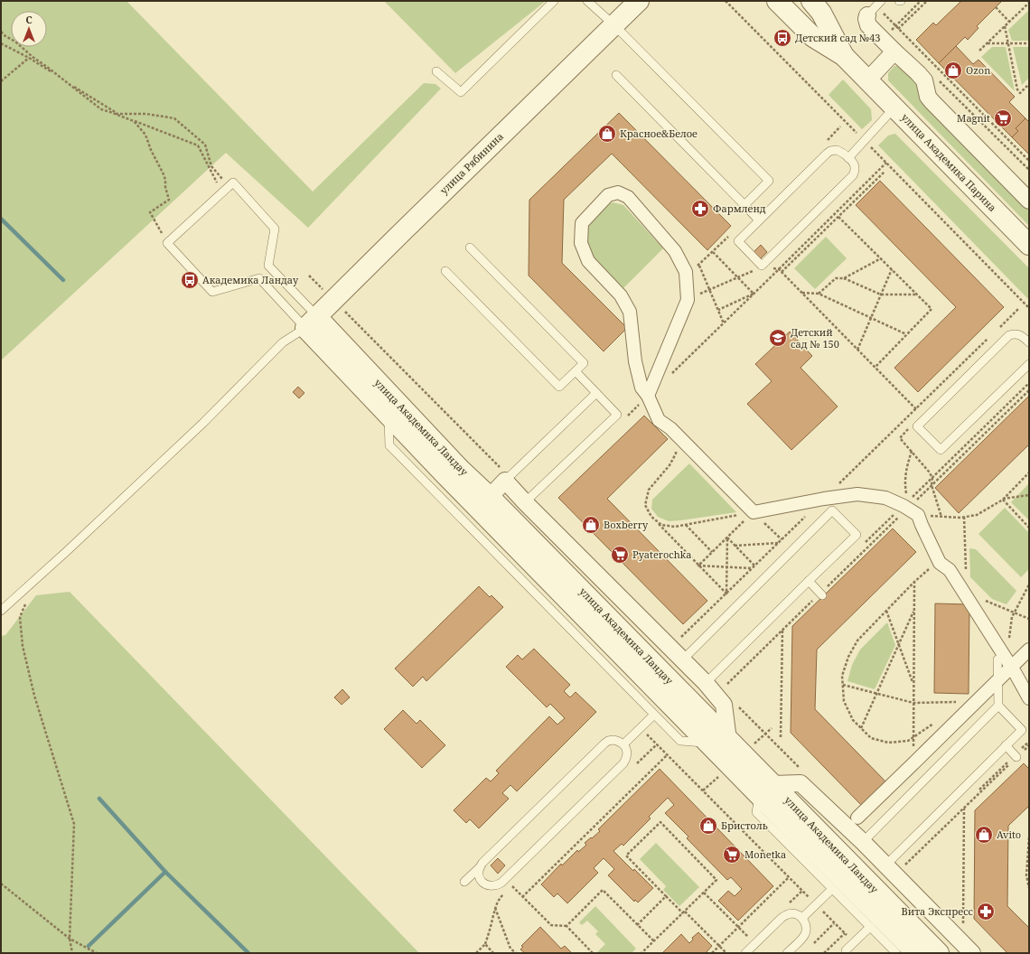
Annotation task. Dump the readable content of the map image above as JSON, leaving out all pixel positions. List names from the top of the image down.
{
  "streets": {
    "street": ["улица Академика Парина", "улица Рябинина", "улица Академика Ландау"]
  },
  "crossings": [
    ["улица Рябинина", "улица Академика Ландау"]
  ],
  "places": {
    "bus stop": ["Детский сад №43", "Академика Ландау"],
    "shop": [
      "Ozon",
      "Красное&Белое",
      "Boxberry",
      "Бристоль",
      "Avito"
    ],
    "supermarket": ["Magnit", "Pyaterochka", "Monetka"],
    "pharmacy": ["Фармленд", "Вита Экспресс"],
    "school or university": ["Детский сад № 150"]
  },
  "north": "top"
}
